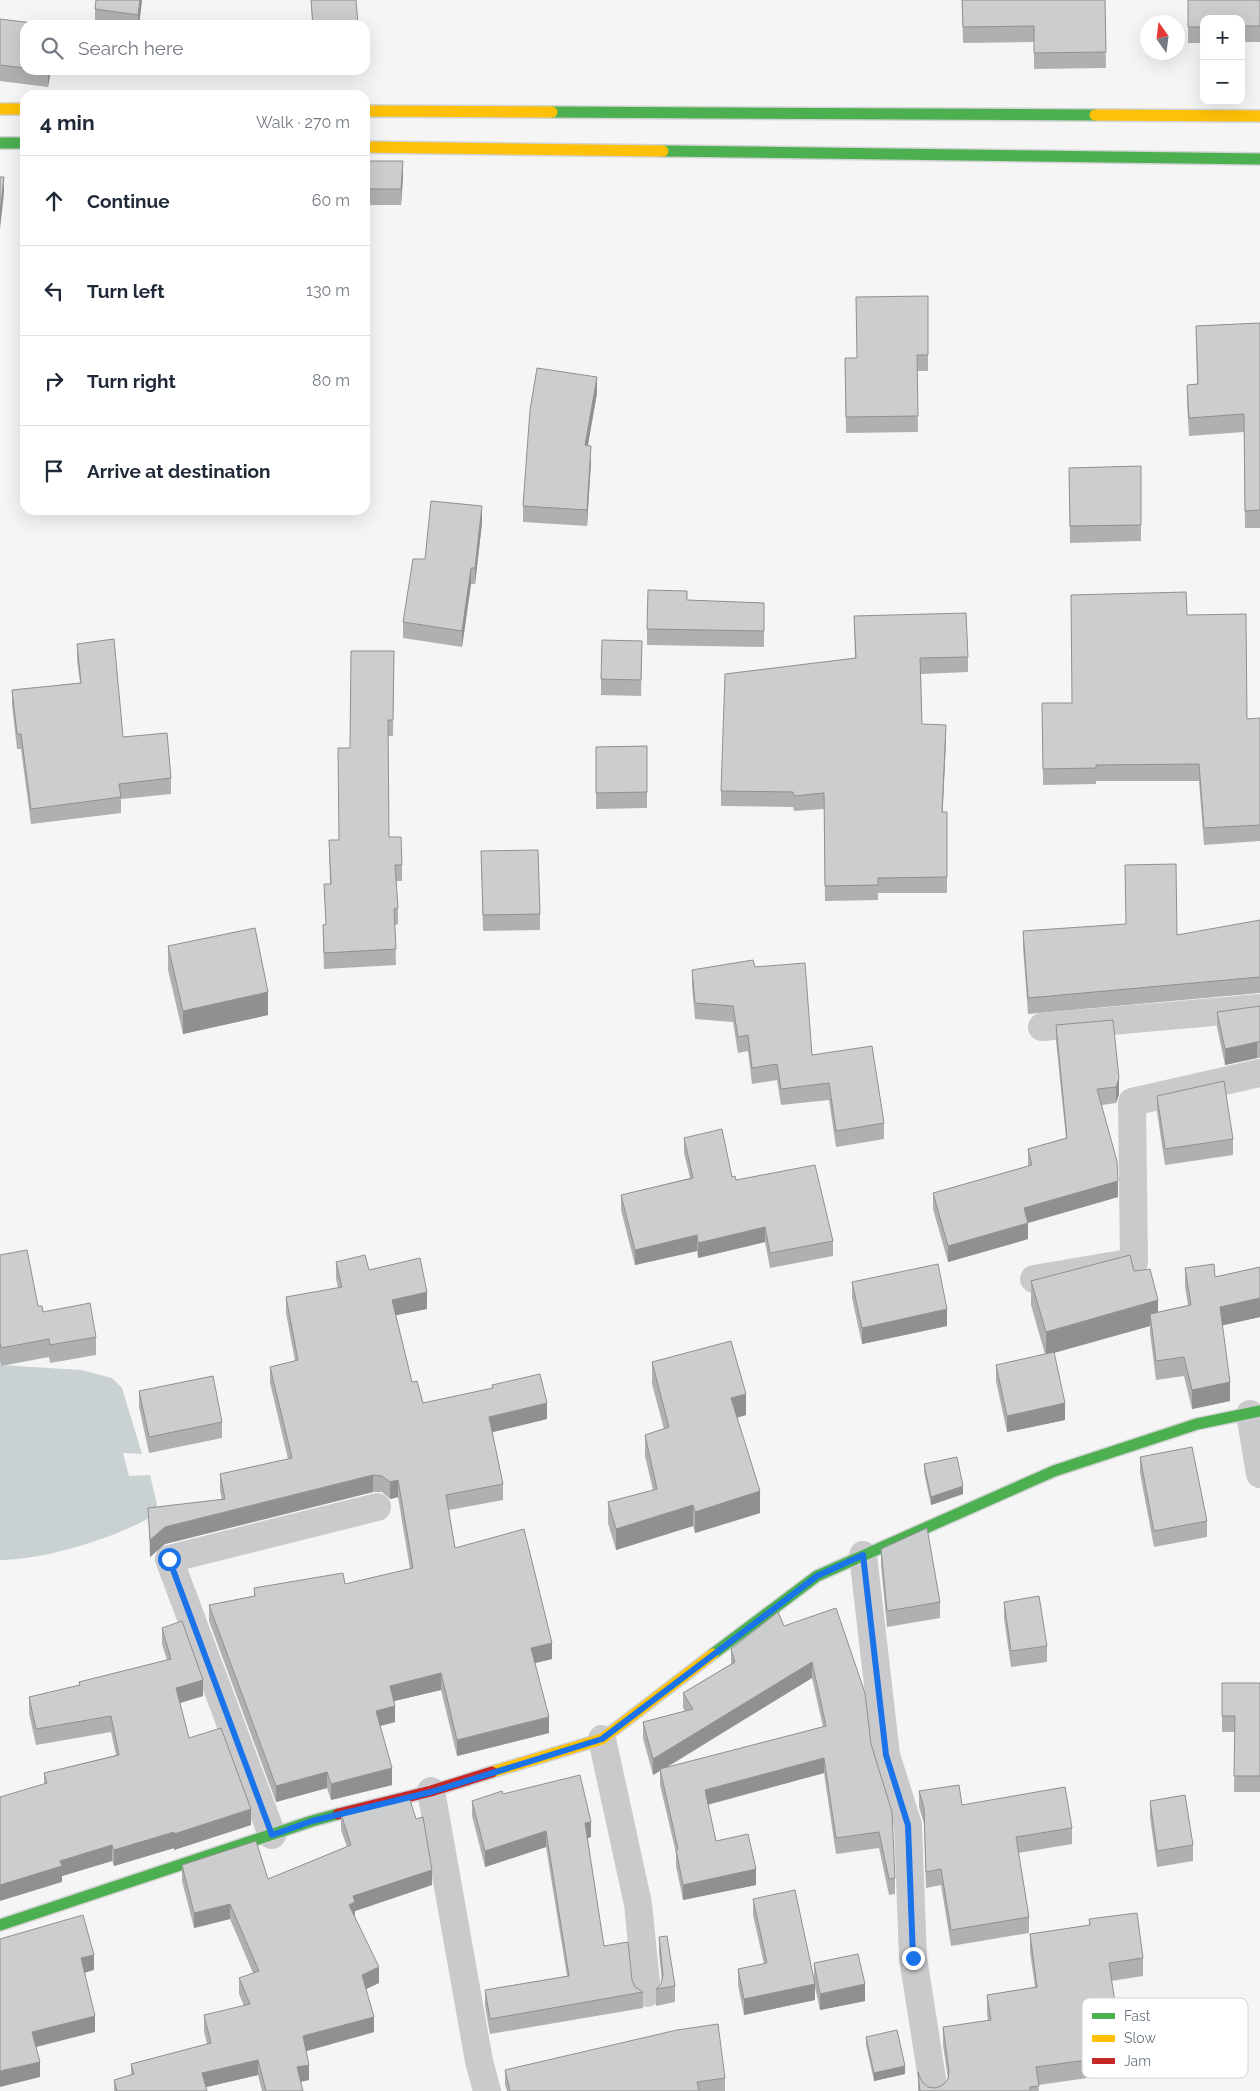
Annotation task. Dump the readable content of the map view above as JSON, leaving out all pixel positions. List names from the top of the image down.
{
  "legend": ["Fast", "Slow", "Jam"],
  "north": "top",
  "page": {
    "map_buttons": ["+", "−"],
    "search": "Search here",
    "heading": ["4 min", "Walk · 270 m"],
    "list": [
      ["Continue", "60 m"],
      ["Turn left", "130 m"],
      ["Turn right", "80 m"],
      "Arrive at destination"
    ]
  }
}
